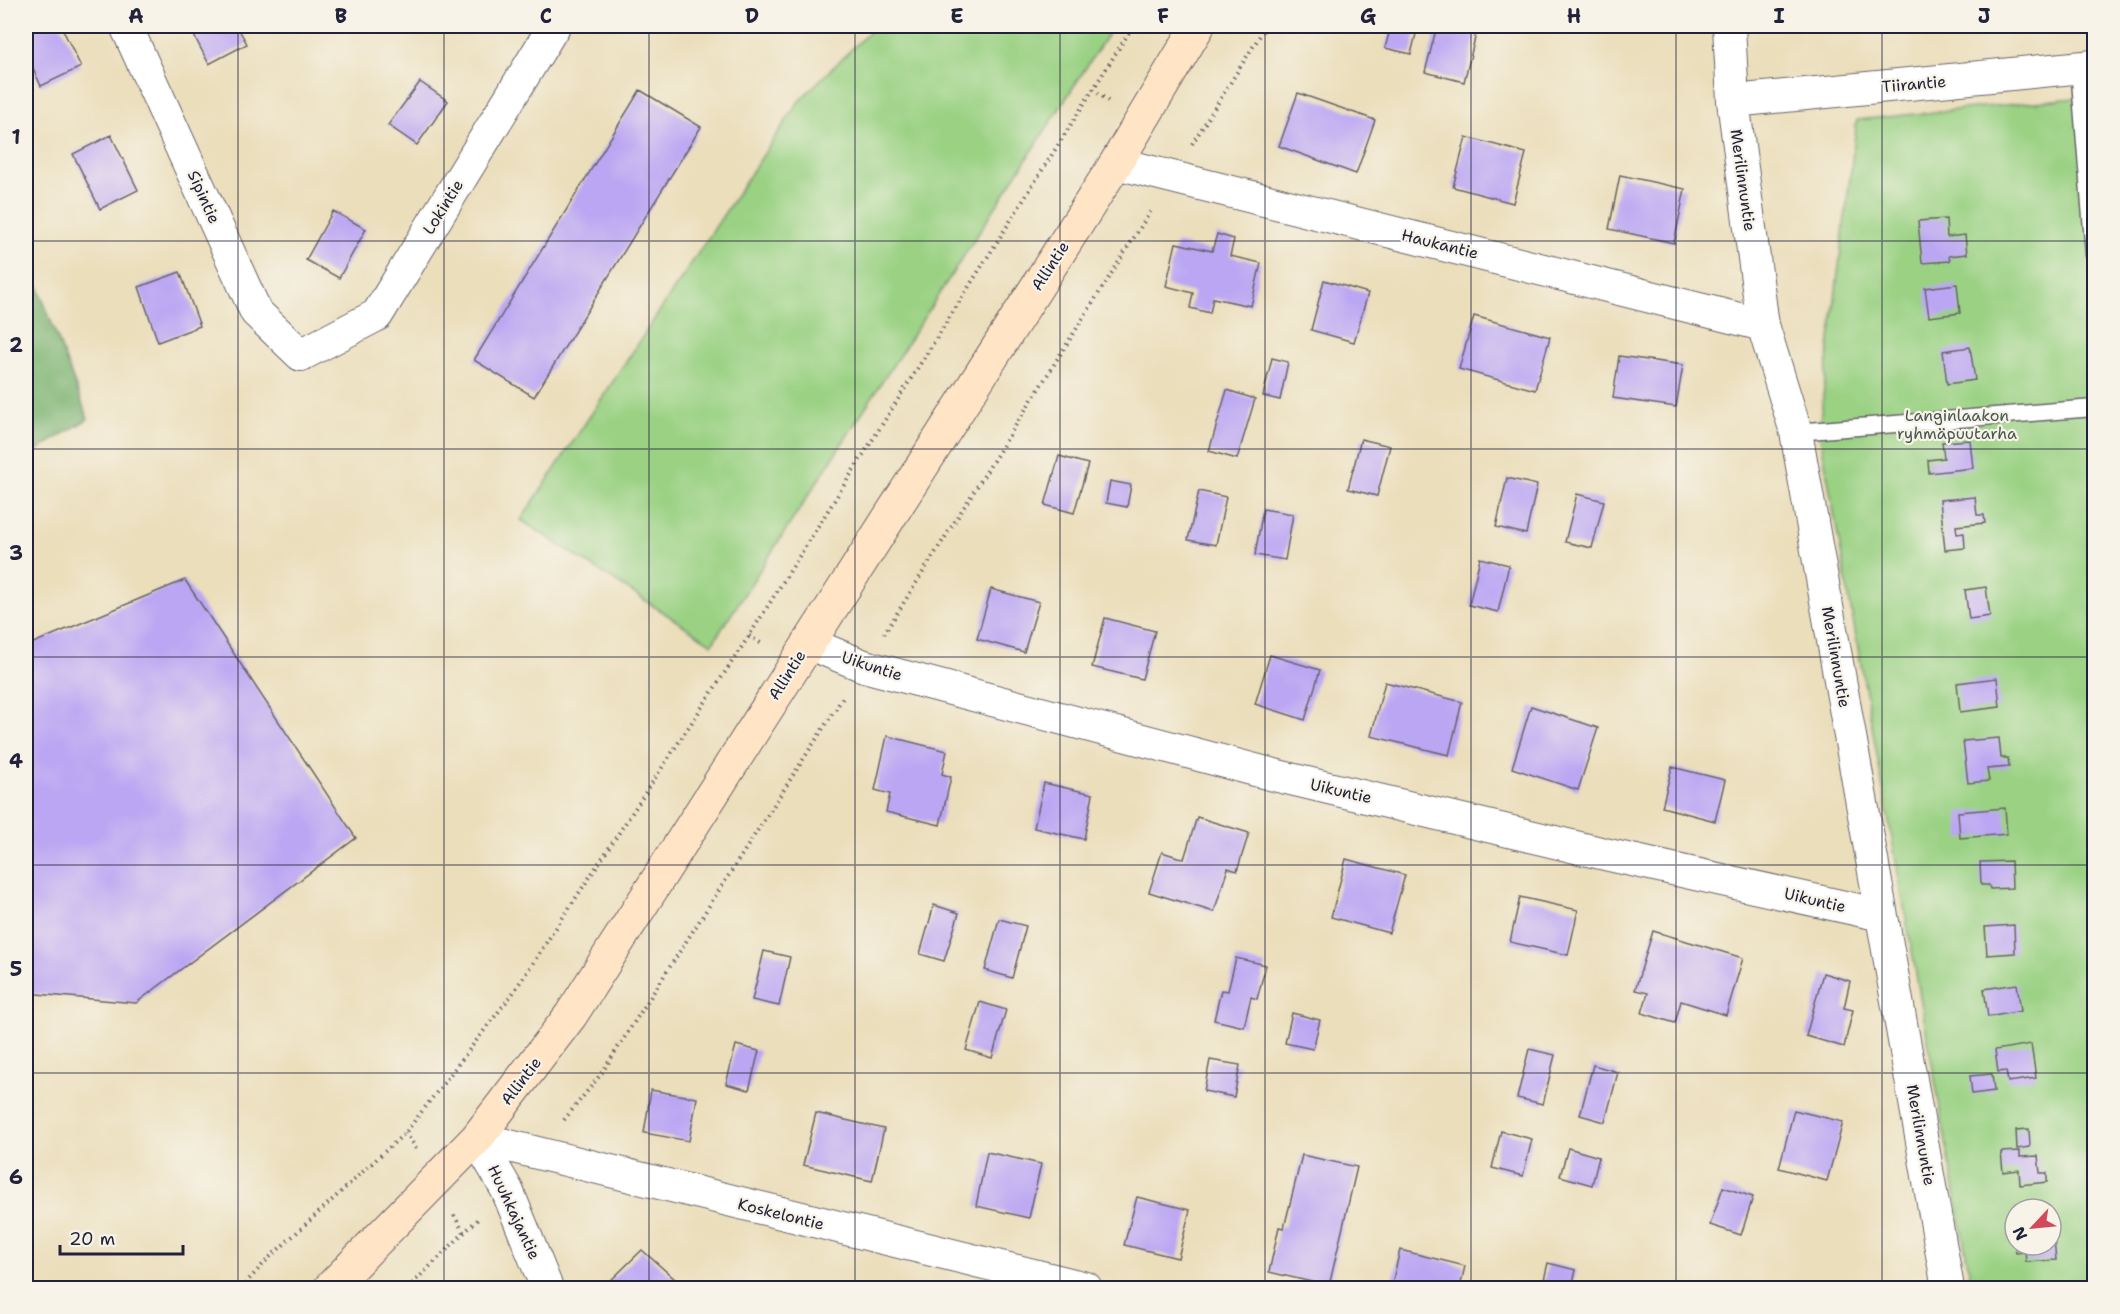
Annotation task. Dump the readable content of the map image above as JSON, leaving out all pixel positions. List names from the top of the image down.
{
  "streets": {
    "street": [
      "Tiirantie",
      "Merilinnuntie",
      "Sipintie",
      "Lokintie",
      "Haukantie",
      "Allintie",
      "Uikuntie",
      "Huuhkajantie",
      "Koskelontie"
    ]
  },
  "crossings": [
    ["Tiirantie", "Merilinnuntie"],
    ["Merilinnuntie", "Haukantie"],
    ["Merilinnuntie", "Uikuntie"],
    ["Sipintie", "Lokintie"],
    ["Haukantie", "Allintie"],
    ["Allintie", "Uikuntie"],
    ["Allintie", "Huuhkajantie"],
    ["Allintie", "Koskelontie"],
    ["Huuhkajantie", "Koskelontie"]
  ],
  "parks": ["Langinlaakon ryhmäpuutarha"],
  "scale_bar": "20 m",
  "north": "bottom left",
  "grid": {
    "columns": [
      "A",
      "B",
      "C",
      "D",
      "E",
      "F",
      "G",
      "H",
      "I",
      "J"
    ],
    "rows": [
      "1",
      "2",
      "3",
      "4",
      "5",
      "6"
    ]
  }
}
